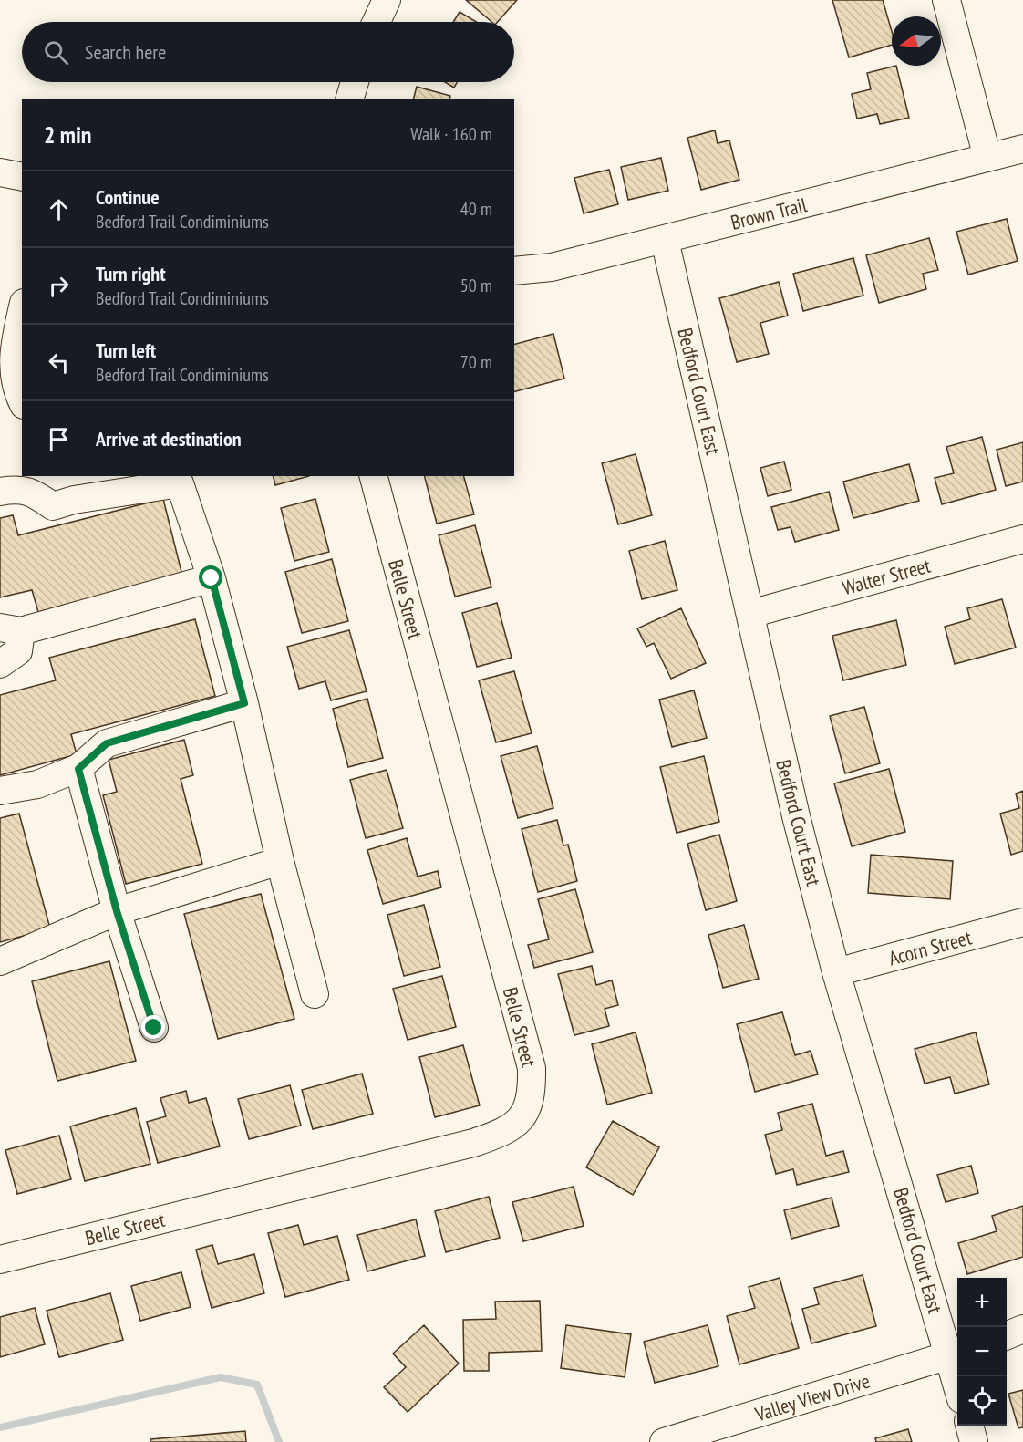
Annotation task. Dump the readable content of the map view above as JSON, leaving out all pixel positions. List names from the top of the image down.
{
  "streets": {
    "street": [
      "Brown Trail",
      "Bedford Court East",
      "Walter Street",
      "Belle Street",
      "Acorn Street",
      "Valley View Drive"
    ]
  },
  "crossings": [
    ["Brown Trail", "Bedford Court East"],
    ["Bedford Court East", "Walter Street"],
    ["Bedford Court East", "Acorn Street"],
    ["Bedford Court East", "Valley View Drive"]
  ],
  "north": "left",
  "page": {
    "search": "Search here",
    "heading": ["2 min", "Walk · 160 m"],
    "list": [
      ["Continue", "Bedford Trail Condiminiums", "40 m"],
      ["Turn right", "Bedford Trail Condiminiums", "50 m"],
      ["Turn left", "Bedford Trail Condiminiums", "70 m"],
      "Arrive at destination"
    ],
    "map_buttons": ["+", "−"]
  }
}
